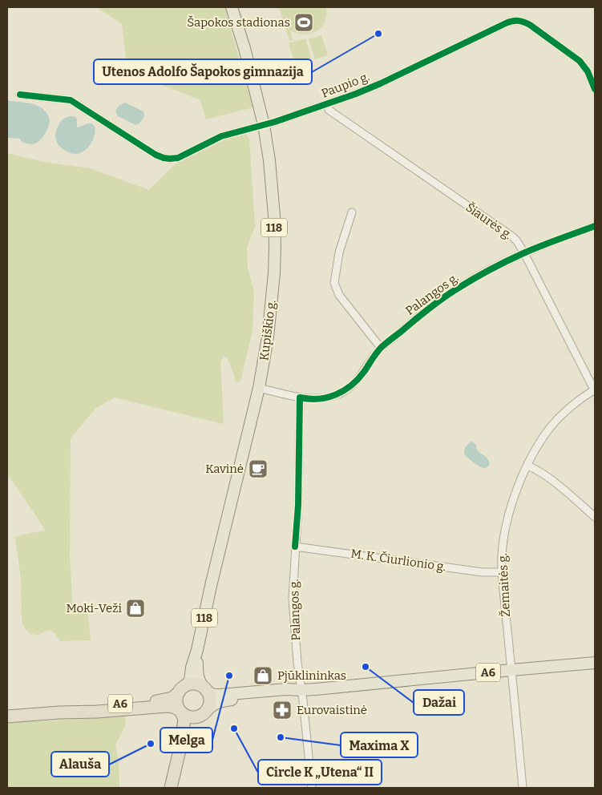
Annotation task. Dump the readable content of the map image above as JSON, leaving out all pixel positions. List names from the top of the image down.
{
  "streets": {
    "highway": ["A6"],
    "main road": ["118", "Kupiškio g."],
    "street": [
      "Paupio g.",
      "Šiaurės g.",
      "Palangos g.",
      "M. K. Čiurlionio g.",
      "Žemaitės g."
    ]
  },
  "crossings": [
    ["Paupio g.", "Šiaurės g."],
    ["Paupio g.", "Kupiškio g."],
    ["Šiaurės g.", "Palangos g."],
    ["Šiaurės g.", "Žemaitės g."],
    ["Palangos g.", "Kupiškio g."],
    ["Palangos g.", "M. K. Čiurlionio g."],
    ["Palangos g.", "A6"],
    ["Kupiškio g.", "A6"],
    ["M. K. Čiurlionio g.", "Žemaitės g."],
    ["Žemaitės g.", "A6"]
  ],
  "places": {
    "sports": ["Šapokos stadionas"],
    "other": [
      "Utenos Adolfo Šapokos gimnazija",
      "Dažai",
      "Melga",
      "Circle K „Utena“ II",
      "Maxima X",
      "Alauša"
    ],
    "cafe": ["Kavinė"],
    "shop": ["Moki-Veži", "Pjūklininkas"],
    "pharmacy": ["Eurovaistinė"]
  }
}
